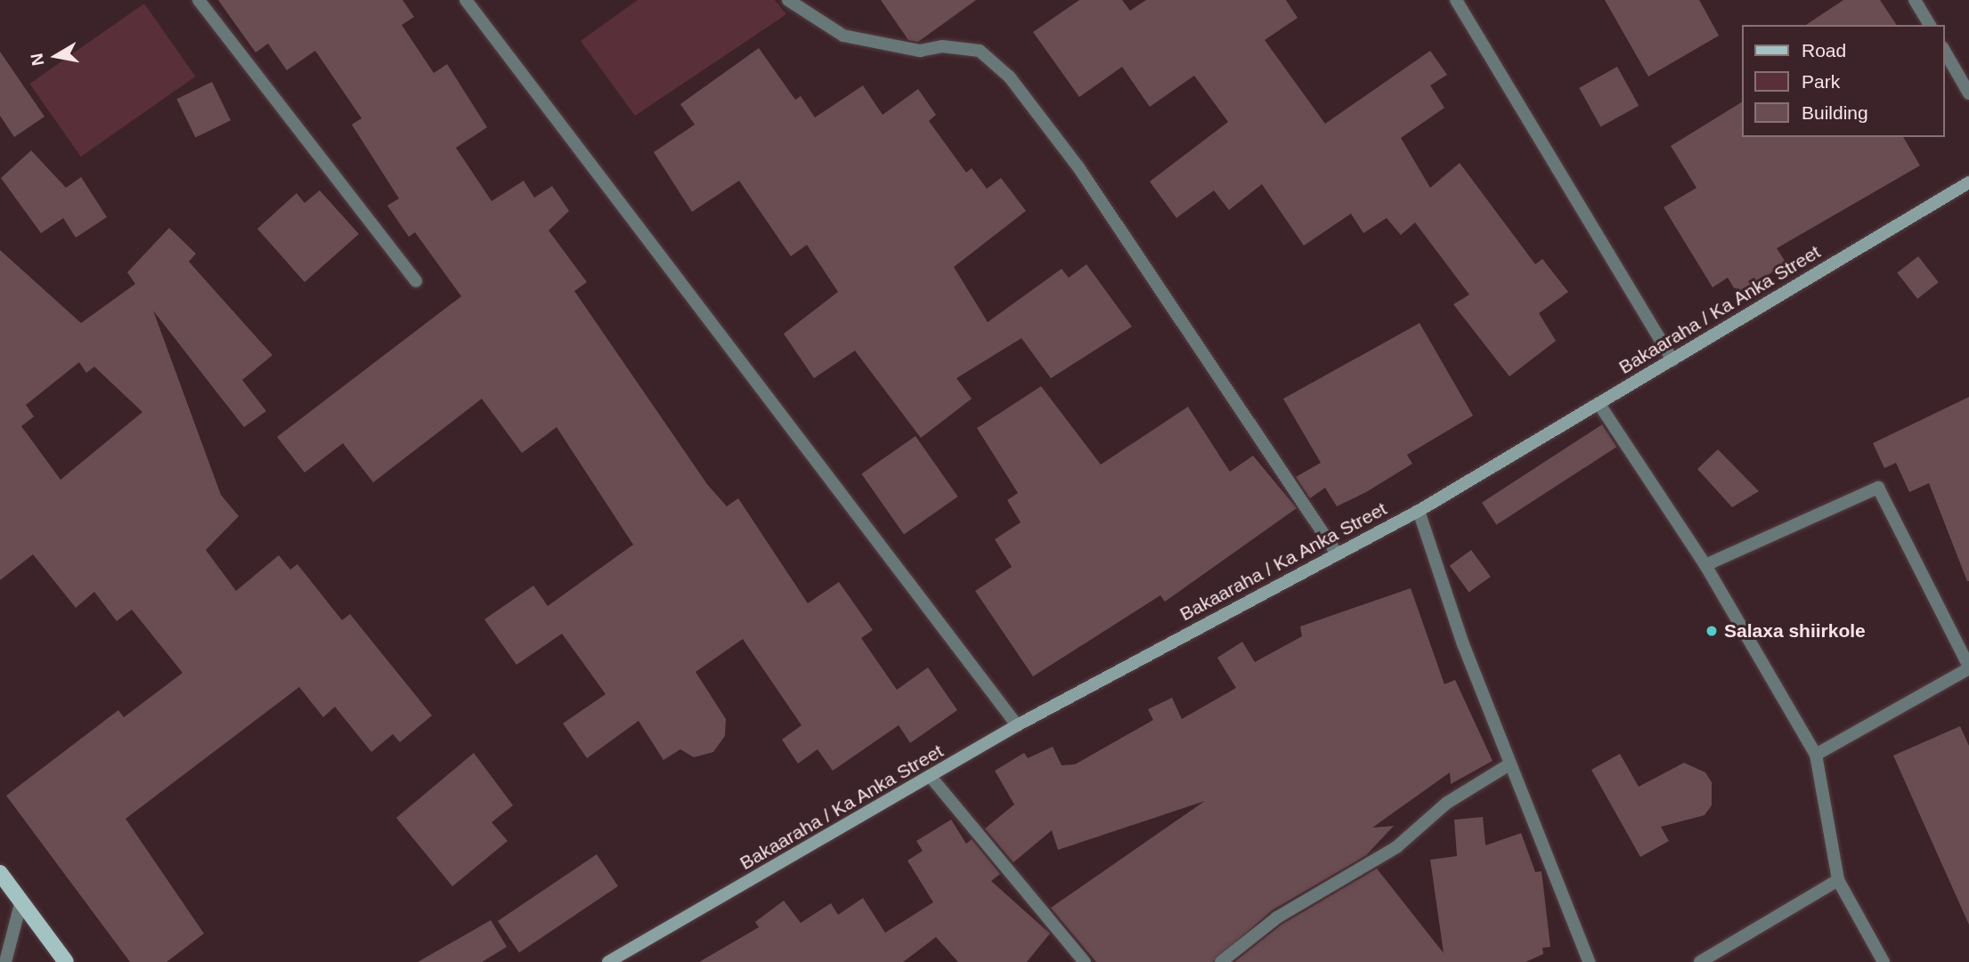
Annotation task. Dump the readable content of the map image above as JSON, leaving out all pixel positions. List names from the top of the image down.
{
  "streets": {
    "street": ["Bakaaraha / Ka Anka Street"]
  },
  "places": ["Salaxa shiirkole"],
  "legend": ["Road", "Park", "Building"],
  "north": "left"
}
